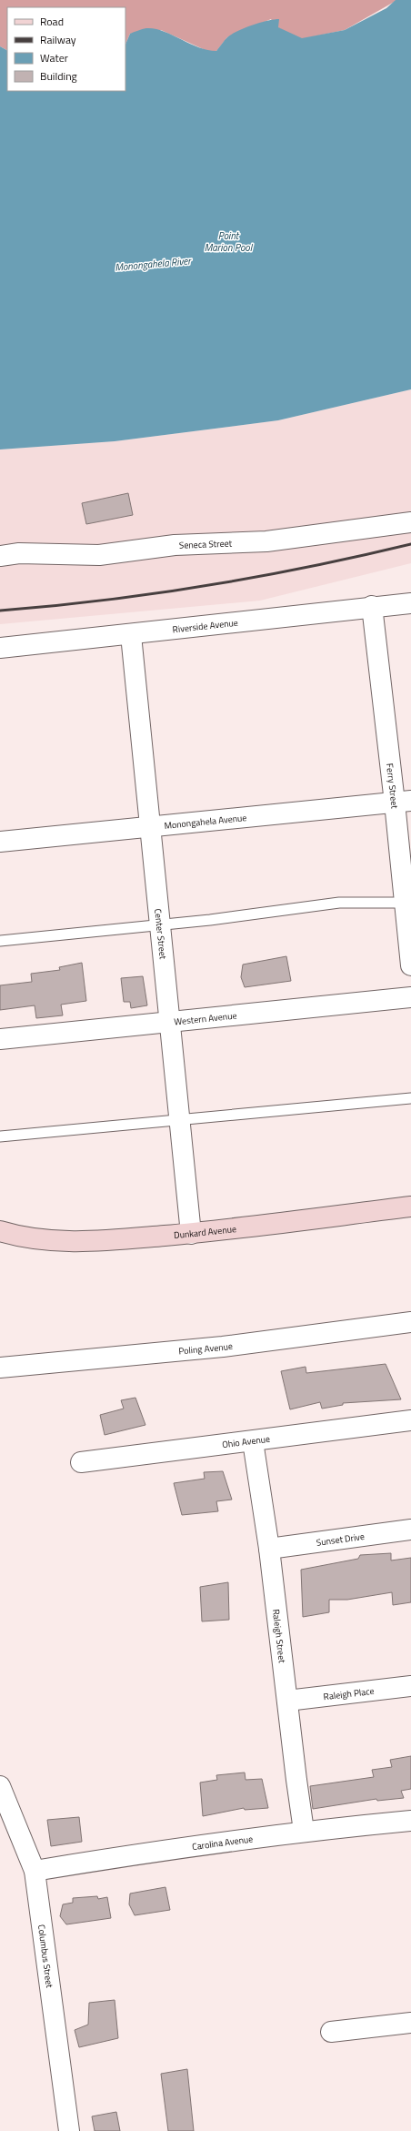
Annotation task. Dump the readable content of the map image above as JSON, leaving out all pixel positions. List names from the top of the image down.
{
  "streets": {
    "main road": ["Dunkard Avenue"],
    "street": [
      "Seneca Street",
      "Riverside Avenue",
      "Ferry Street",
      "Monongahela Avenue",
      "Center Street",
      "Western Avenue",
      "Poling Avenue",
      "Ohio Avenue",
      "Sunset Drive",
      "Raleigh Street",
      "Raleigh Place",
      "Carolina Avenue",
      "Columbus Street"
    ]
  },
  "crossings": [
    ["Riverside Avenue", "Ferry Street"],
    ["Riverside Avenue", "Center Street"],
    ["Ferry Street", "Monongahela Avenue"],
    ["Monongahela Avenue", "Center Street"],
    ["Center Street", "Western Avenue"],
    ["Center Street", "Dunkard Avenue"],
    ["Ohio Avenue", "Raleigh Street"],
    ["Sunset Drive", "Raleigh Street"],
    ["Raleigh Street", "Raleigh Place"],
    ["Raleigh Street", "Carolina Avenue"],
    ["Carolina Avenue", "Columbus Street"]
  ],
  "water": ["Point Marion Pool", "Monongahela River"],
  "legend": [
    "Road",
    "Railway",
    "Water",
    "Building"
  ]
}
